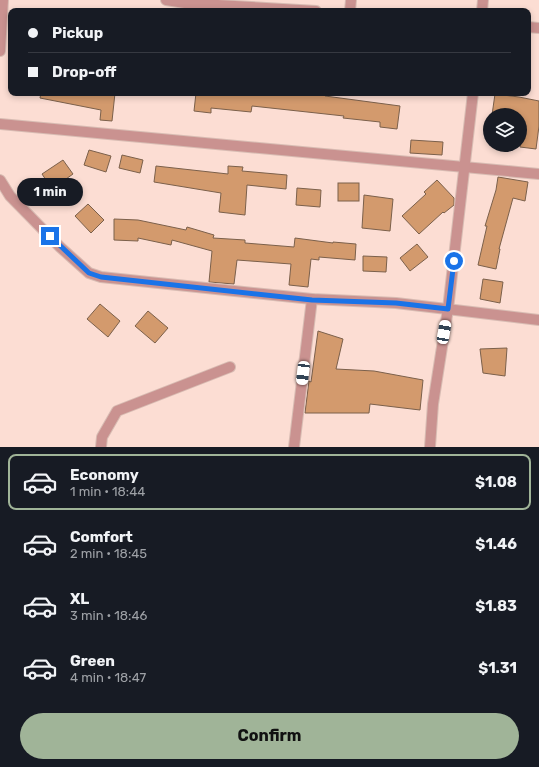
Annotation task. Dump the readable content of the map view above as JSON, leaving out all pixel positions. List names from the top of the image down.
{
  "page": {
    "banner": ["Pickup", "Drop-off"],
    "bubble": "1 min",
    "list": [
      {
        "name": "Economy",
        "note": "1 min · 18:44",
        "value": "$1.08"
      },
      {
        "name": "Comfort",
        "note": "2 min · 18:45",
        "value": "$1.46"
      },
      {
        "name": "XL",
        "note": "3 min · 18:46",
        "value": "$1.83"
      },
      {
        "name": "Green",
        "note": "4 min · 18:47",
        "value": "$1.31"
      }
    ],
    "buttons": "Confirm"
  }
}
